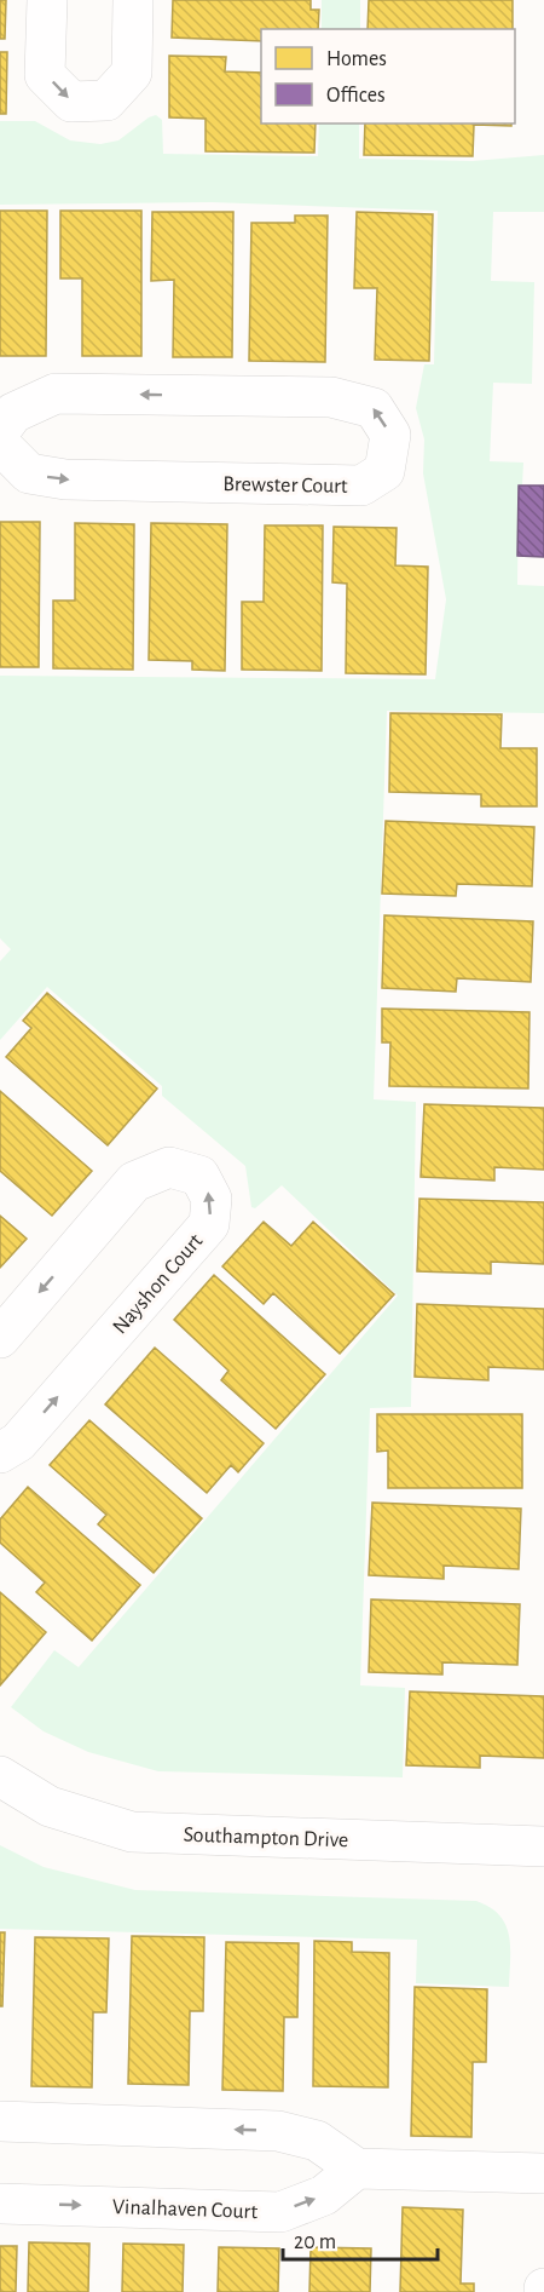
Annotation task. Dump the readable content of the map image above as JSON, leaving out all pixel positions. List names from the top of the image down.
{
  "streets": {
    "street": [
      "Brewster Court",
      "Nayshon Court",
      "Southampton Drive",
      "Vinalhaven Court"
    ]
  },
  "legend": ["Homes", "Offices"],
  "scale_bar": "20 m"
}
